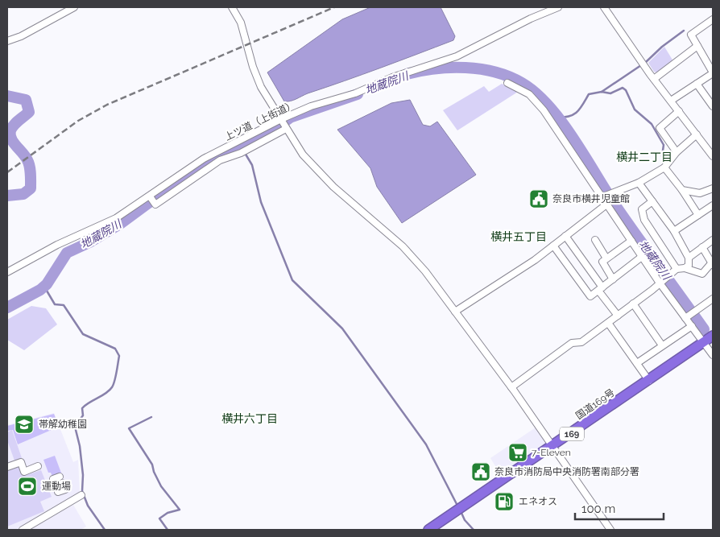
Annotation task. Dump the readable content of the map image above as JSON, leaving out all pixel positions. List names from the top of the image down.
{
  "streets": {
    "highway": ["国道169号", "169"],
    "street": ["上ツ道（上街道）"]
  },
  "districts": ["横井二丁目", "横井五丁目", "横井六丁目"],
  "water": ["地蔵院川"],
  "places": {
    "public building": ["奈良市横井児童館", "奈良市消防局中央消防署南部分署"],
    "school or university": ["帯解幼稚園"],
    "supermarket": ["7-Eleven"],
    "sports": ["運動場"],
    "fuel station": ["エネオス"]
  },
  "scale_bar": "100 m"
}
